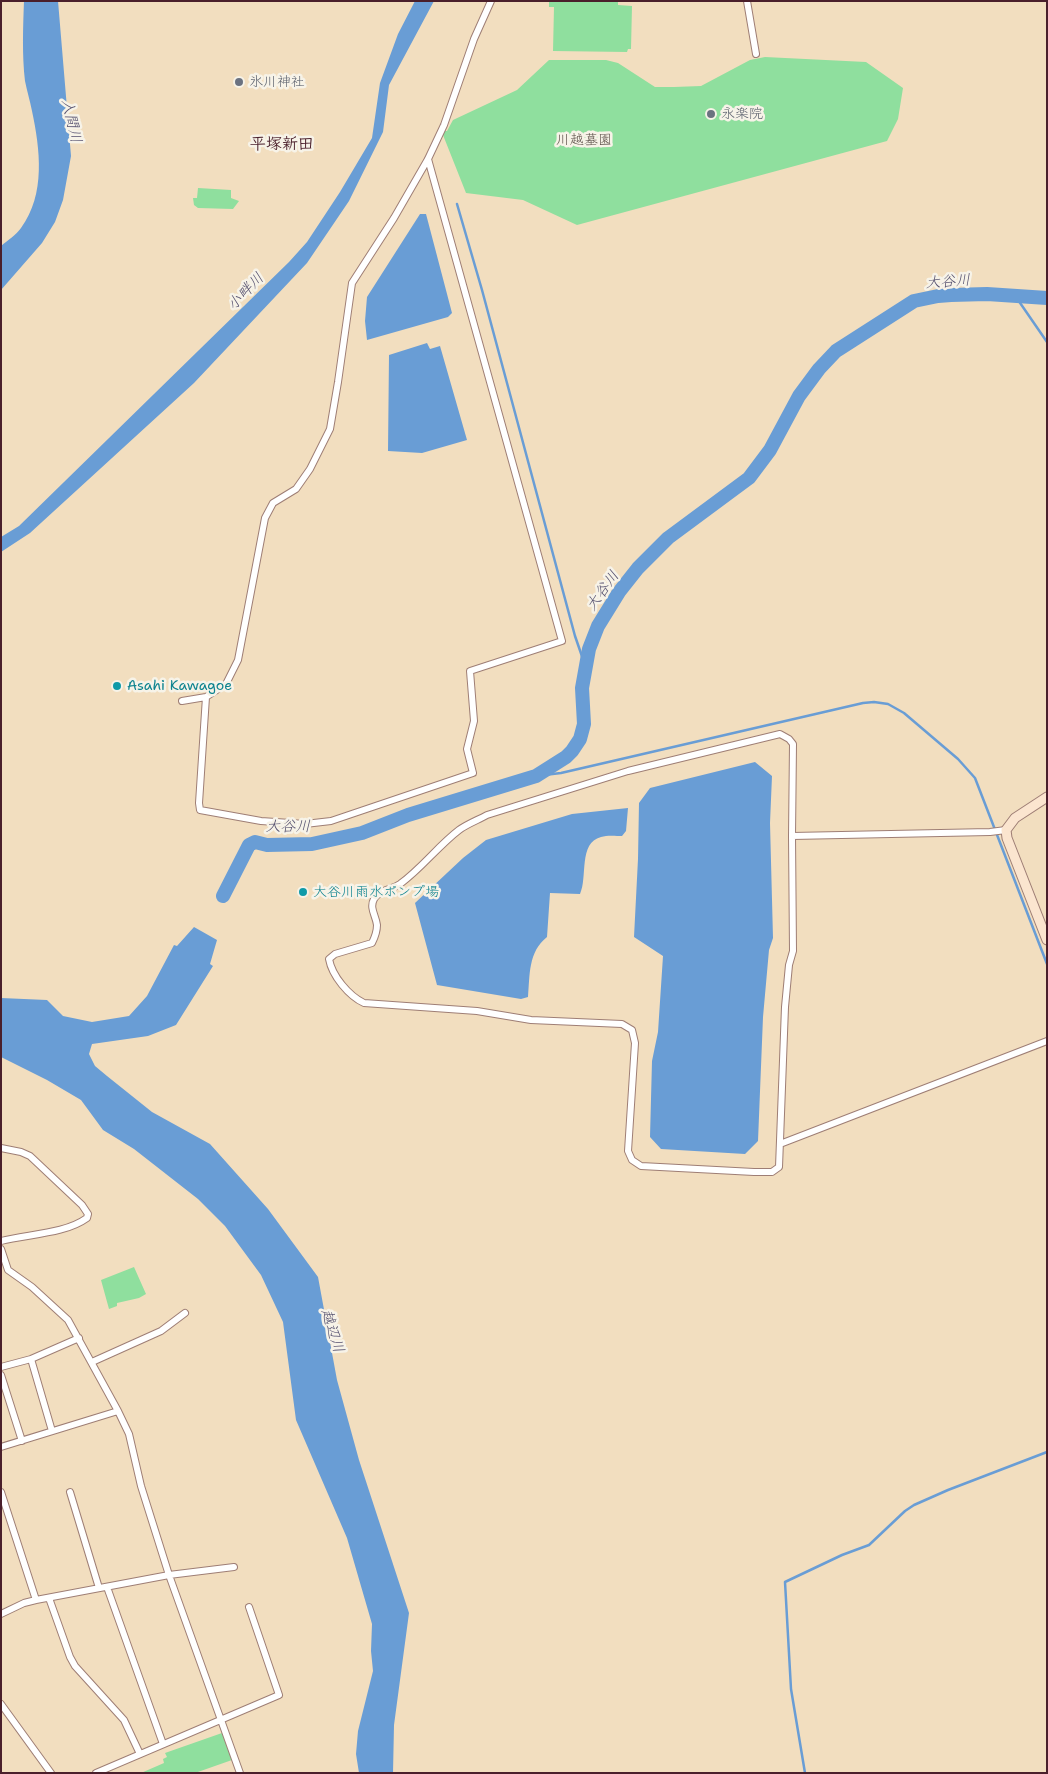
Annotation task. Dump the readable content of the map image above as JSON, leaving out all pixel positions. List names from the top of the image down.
{
  "districts": ["平塚新田"],
  "water": [
    "入間川",
    "大谷川",
    "小畔川",
    "越辺川"
  ],
  "parks": ["川越墓園"],
  "places": [
    "氷川神社",
    "永楽院",
    "Asahi Kawagoe",
    "大谷川雨水ポンプ場"
  ]
}
